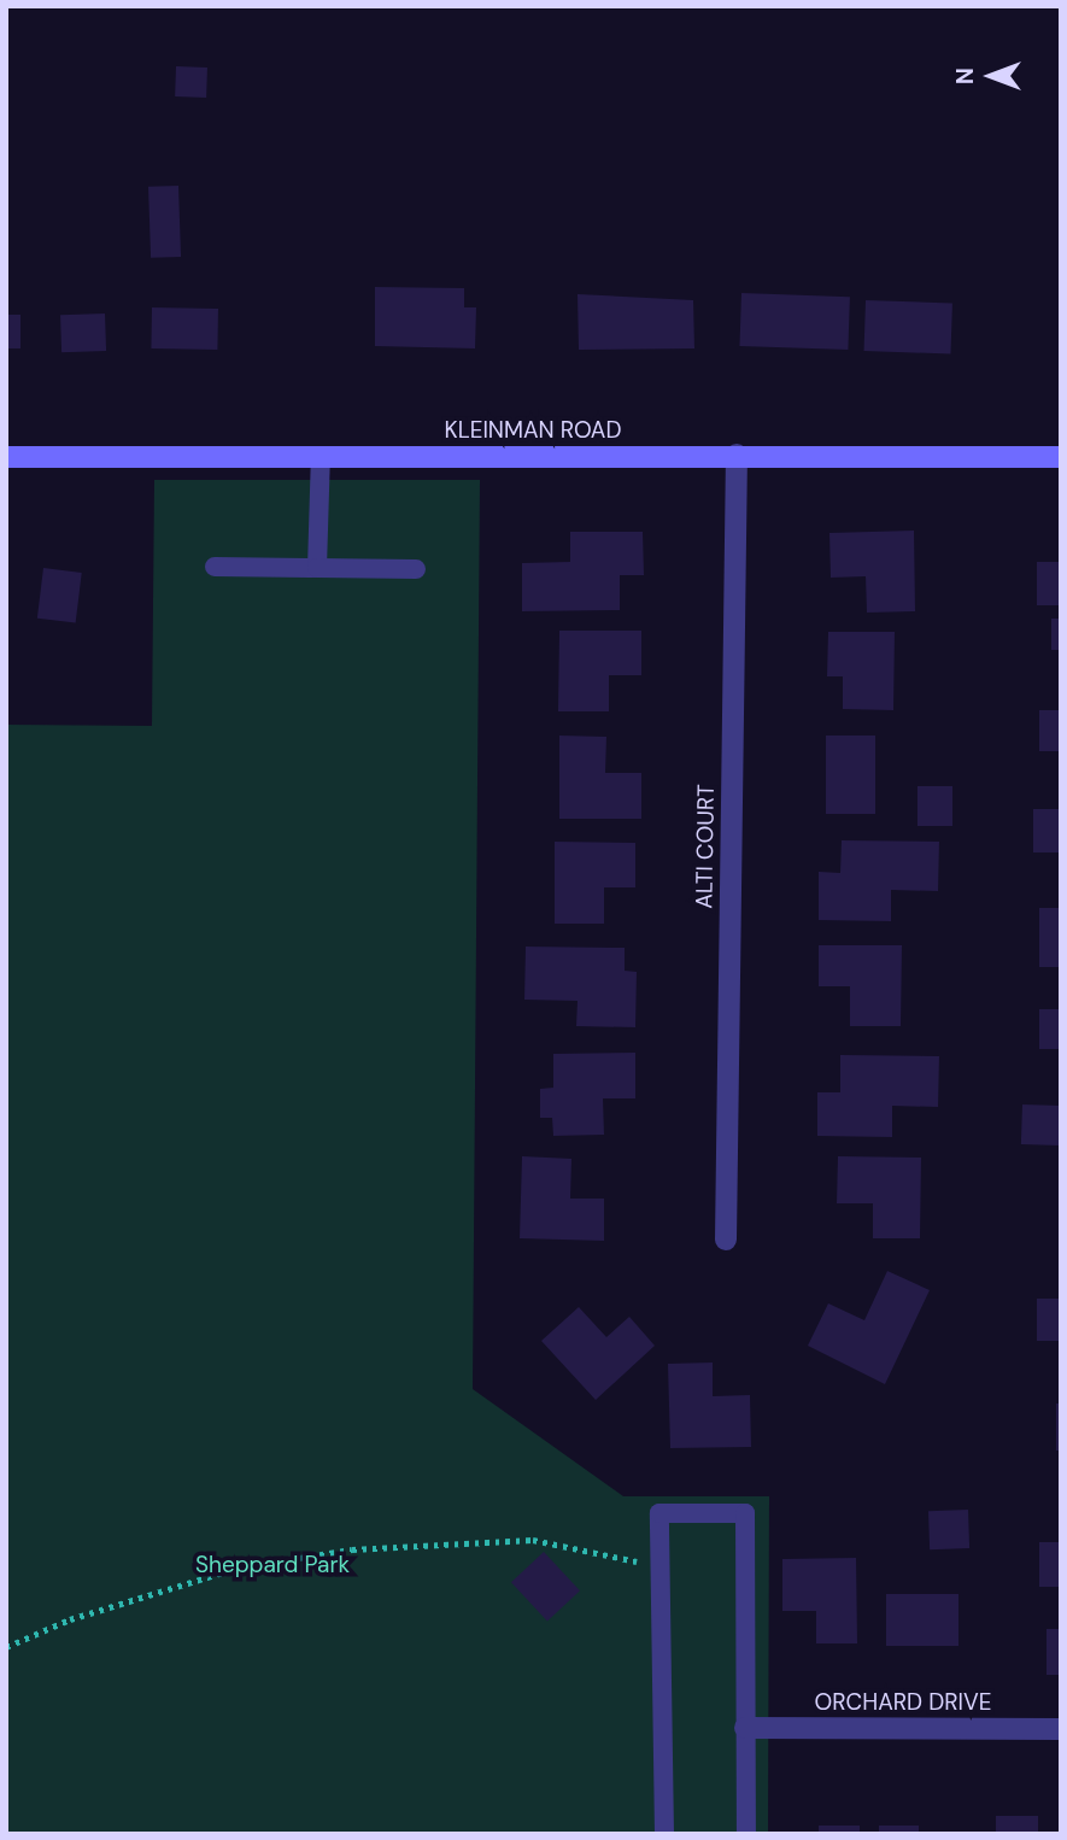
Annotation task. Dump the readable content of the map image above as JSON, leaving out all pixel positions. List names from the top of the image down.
{
  "streets": {
    "street": ["KLEINMAN ROAD", "ALTI COURT", "ORCHARD DRIVE"]
  },
  "crossings": [
    ["KLEINMAN ROAD", "ALTI COURT"]
  ],
  "parks": ["Sheppard Park"],
  "north": "left"
}
